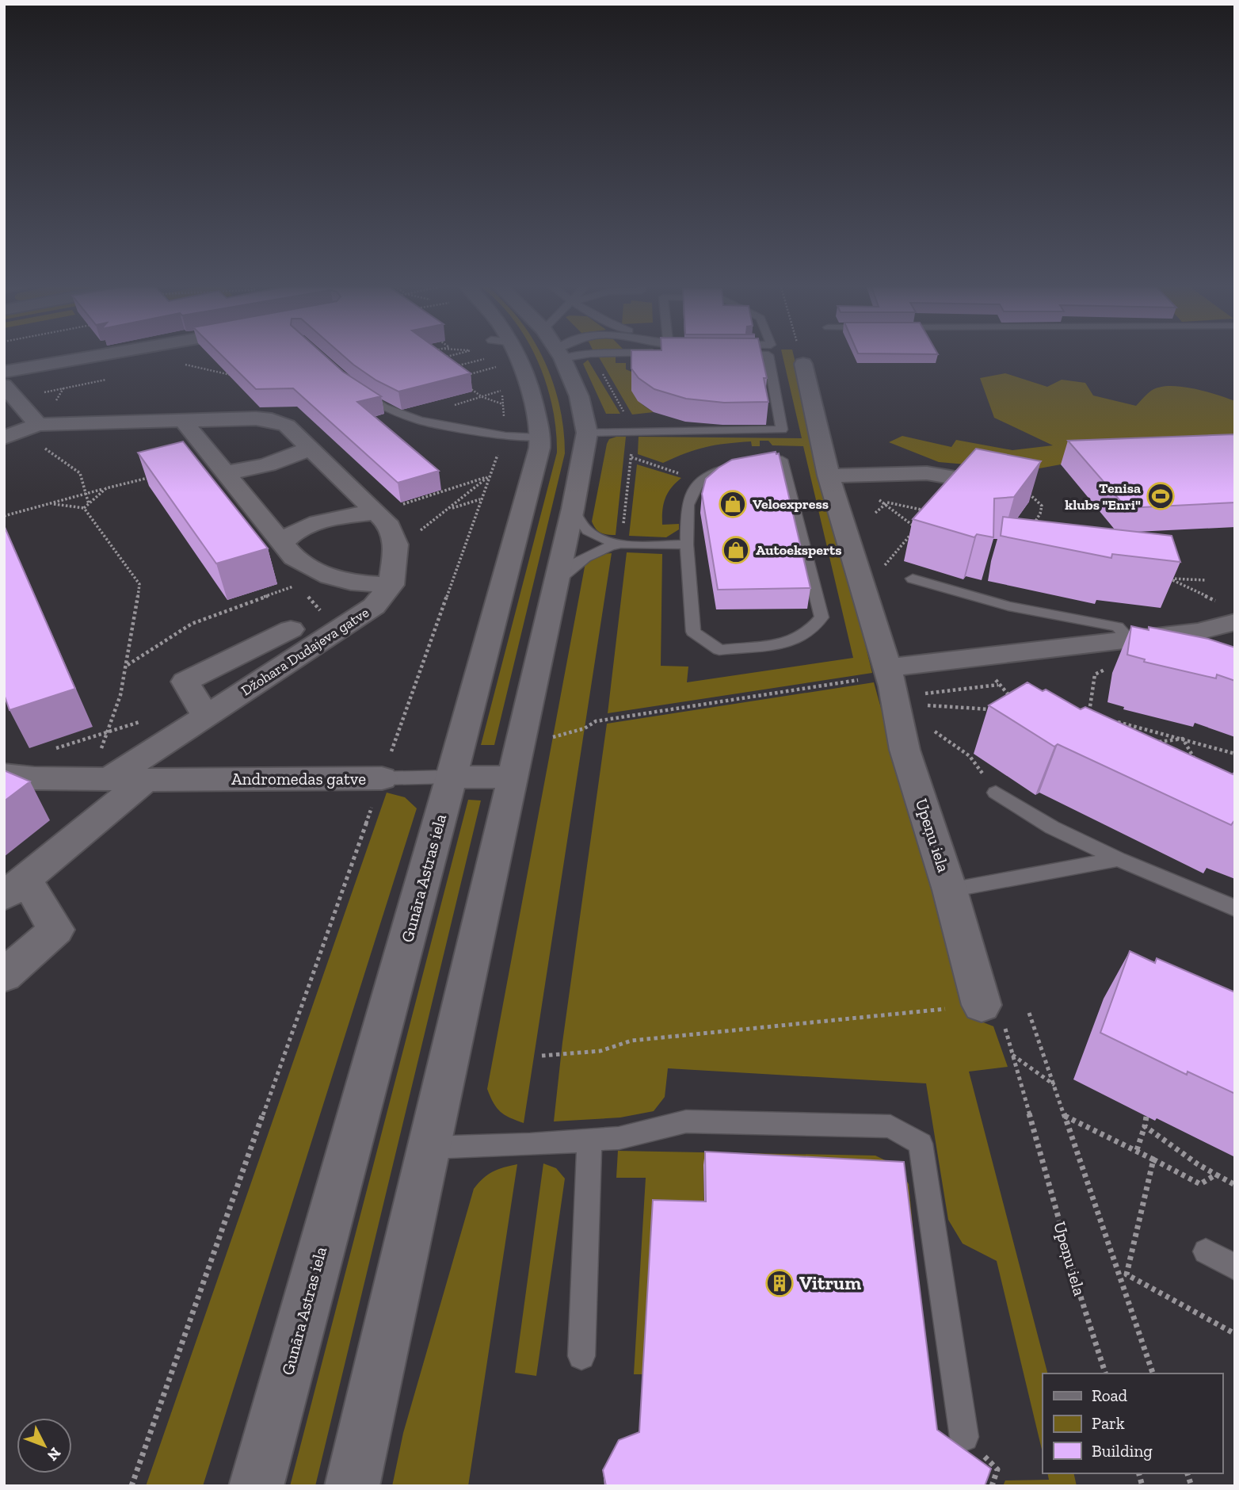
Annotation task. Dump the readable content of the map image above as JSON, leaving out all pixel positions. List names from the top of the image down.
{
  "streets": {
    "street": [
      "Džohara Dudajeva gatve",
      "Andromedas gatve",
      "Upeņu iela",
      "Gunāra Astras iela"
    ]
  },
  "crossings": [
    ["Džohara Dudajeva gatve", "Andromedas gatve"],
    ["Andromedas gatve", "Gunāra Astras iela"]
  ],
  "places": {
    "sports": ["Tenisa klubs \"Enri\""],
    "shop": ["Veloexpress", "Autoeksperts"],
    "building": ["Vitrum"]
  },
  "legend": ["Road", "Park", "Building"],
  "north": "bottom right"
}
